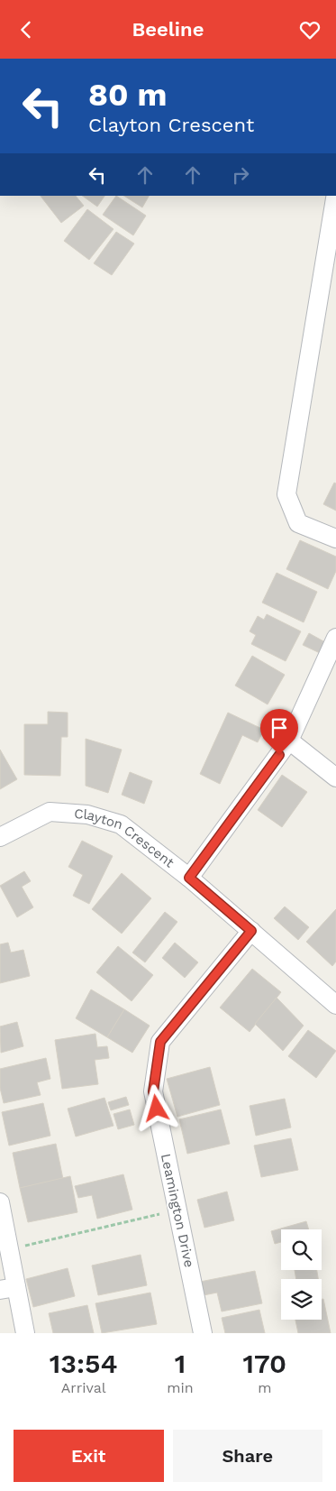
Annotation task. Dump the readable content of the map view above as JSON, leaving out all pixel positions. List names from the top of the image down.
{
  "streets": {
    "street": ["Clayton Crescent", "Leamington Drive"]
  },
  "crossings": [
    ["Clayton Crescent", "Leamington Drive"]
  ],
  "page": {
    "header": "Beeline",
    "turn": ["80 m", "Clayton Crescent"],
    "eta": [
      "13:54",
      "Arrival",
      "1",
      "min",
      "170",
      "m"
    ],
    "buttons": ["Exit", "Share"]
  }
}
